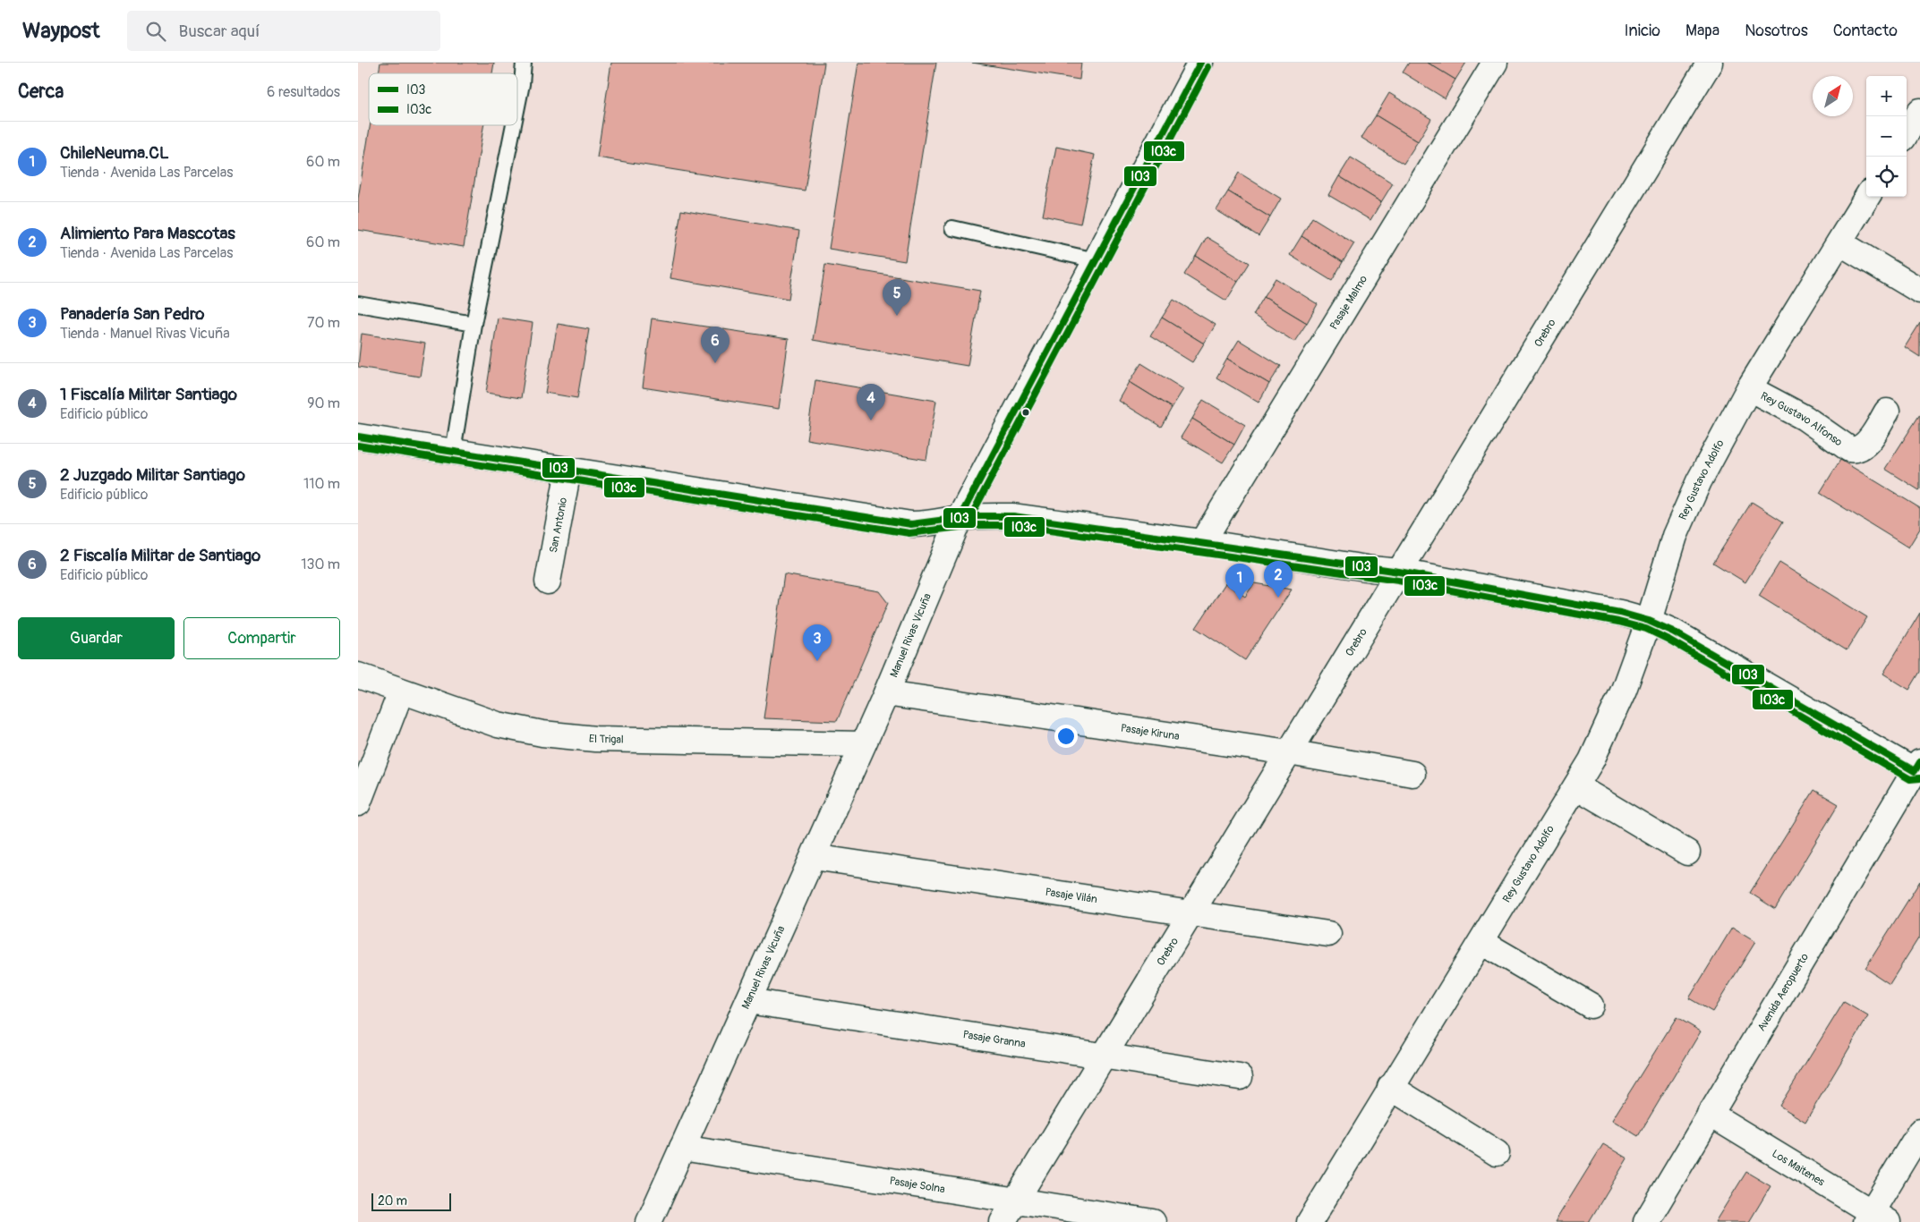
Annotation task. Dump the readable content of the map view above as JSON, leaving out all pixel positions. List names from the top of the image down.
{
  "streets": {
    "street": [
      "Pasaje Malmo",
      "Orebro",
      "Rey Gustavo Alfonso",
      "Rey Gustavo Adolfo",
      "San Antonio",
      "Manuel Rivas Vicuña",
      "Pasaje Kiruna",
      "El Trigal",
      "Pasaje Vilán",
      "Avenida Aeropuerto",
      "Pasaje Granna",
      "Los Maitenes",
      "Pasaje Solna"
    ]
  },
  "crossings": [
    ["Orebro", "Pasaje Kiruna"],
    ["Orebro", "Pasaje Vilán"],
    ["Orebro", "Pasaje Granna"],
    ["Orebro", "Pasaje Solna"],
    ["Rey Gustavo Alfonso", "Rey Gustavo Adolfo"],
    ["Manuel Rivas Vicuña", "Pasaje Kiruna"],
    ["Manuel Rivas Vicuña", "El Trigal"],
    ["Manuel Rivas Vicuña", "Pasaje Vilán"],
    ["Manuel Rivas Vicuña", "Pasaje Granna"],
    ["Manuel Rivas Vicuña", "Pasaje Solna"],
    ["Avenida Aeropuerto", "Los Maitenes"]
  ],
  "lines": ["transit line I03", "transit line I03c"],
  "legend": ["I03", "I03c"],
  "scale_bar": "20 m",
  "north": "top right",
  "page": {
    "header": "Waypost",
    "search": "Buscar aquí",
    "nav": [
      "Inicio",
      "Mapa",
      "Nosotros",
      "Contacto"
    ],
    "heading": ["Cerca", "6 resultados"],
    "map_buttons": ["+", "−"],
    "list": [
      {
        "mark": "1",
        "name": "ChileNeuma.CL",
        "note": "Tienda · Avenida Las Parcelas",
        "value": "60 m"
      },
      {
        "mark": "2",
        "name": "Alimiento Para Mascotas",
        "note": "Tienda · Avenida Las Parcelas",
        "value": "60 m"
      },
      {
        "mark": "3",
        "name": "Panadería San Pedro",
        "note": "Tienda · Manuel Rivas Vicuña",
        "value": "70 m"
      },
      {
        "mark": "4",
        "name": "1 Fiscalía Militar Santiago",
        "note": "Edificio público",
        "value": "90 m"
      },
      {
        "mark": "5",
        "name": "2 Juzgado Militar Santiago",
        "note": "Edificio público",
        "value": "110 m"
      },
      {
        "mark": "6",
        "name": "2 Fiscalía Militar de Santiago",
        "note": "Edificio público",
        "value": "130 m"
      }
    ],
    "pins": [
      "5",
      "6",
      "4",
      "2",
      "1",
      "3"
    ],
    "buttons": ["Guardar", "Compartir"],
    "scale": "20 m"
  }
}
